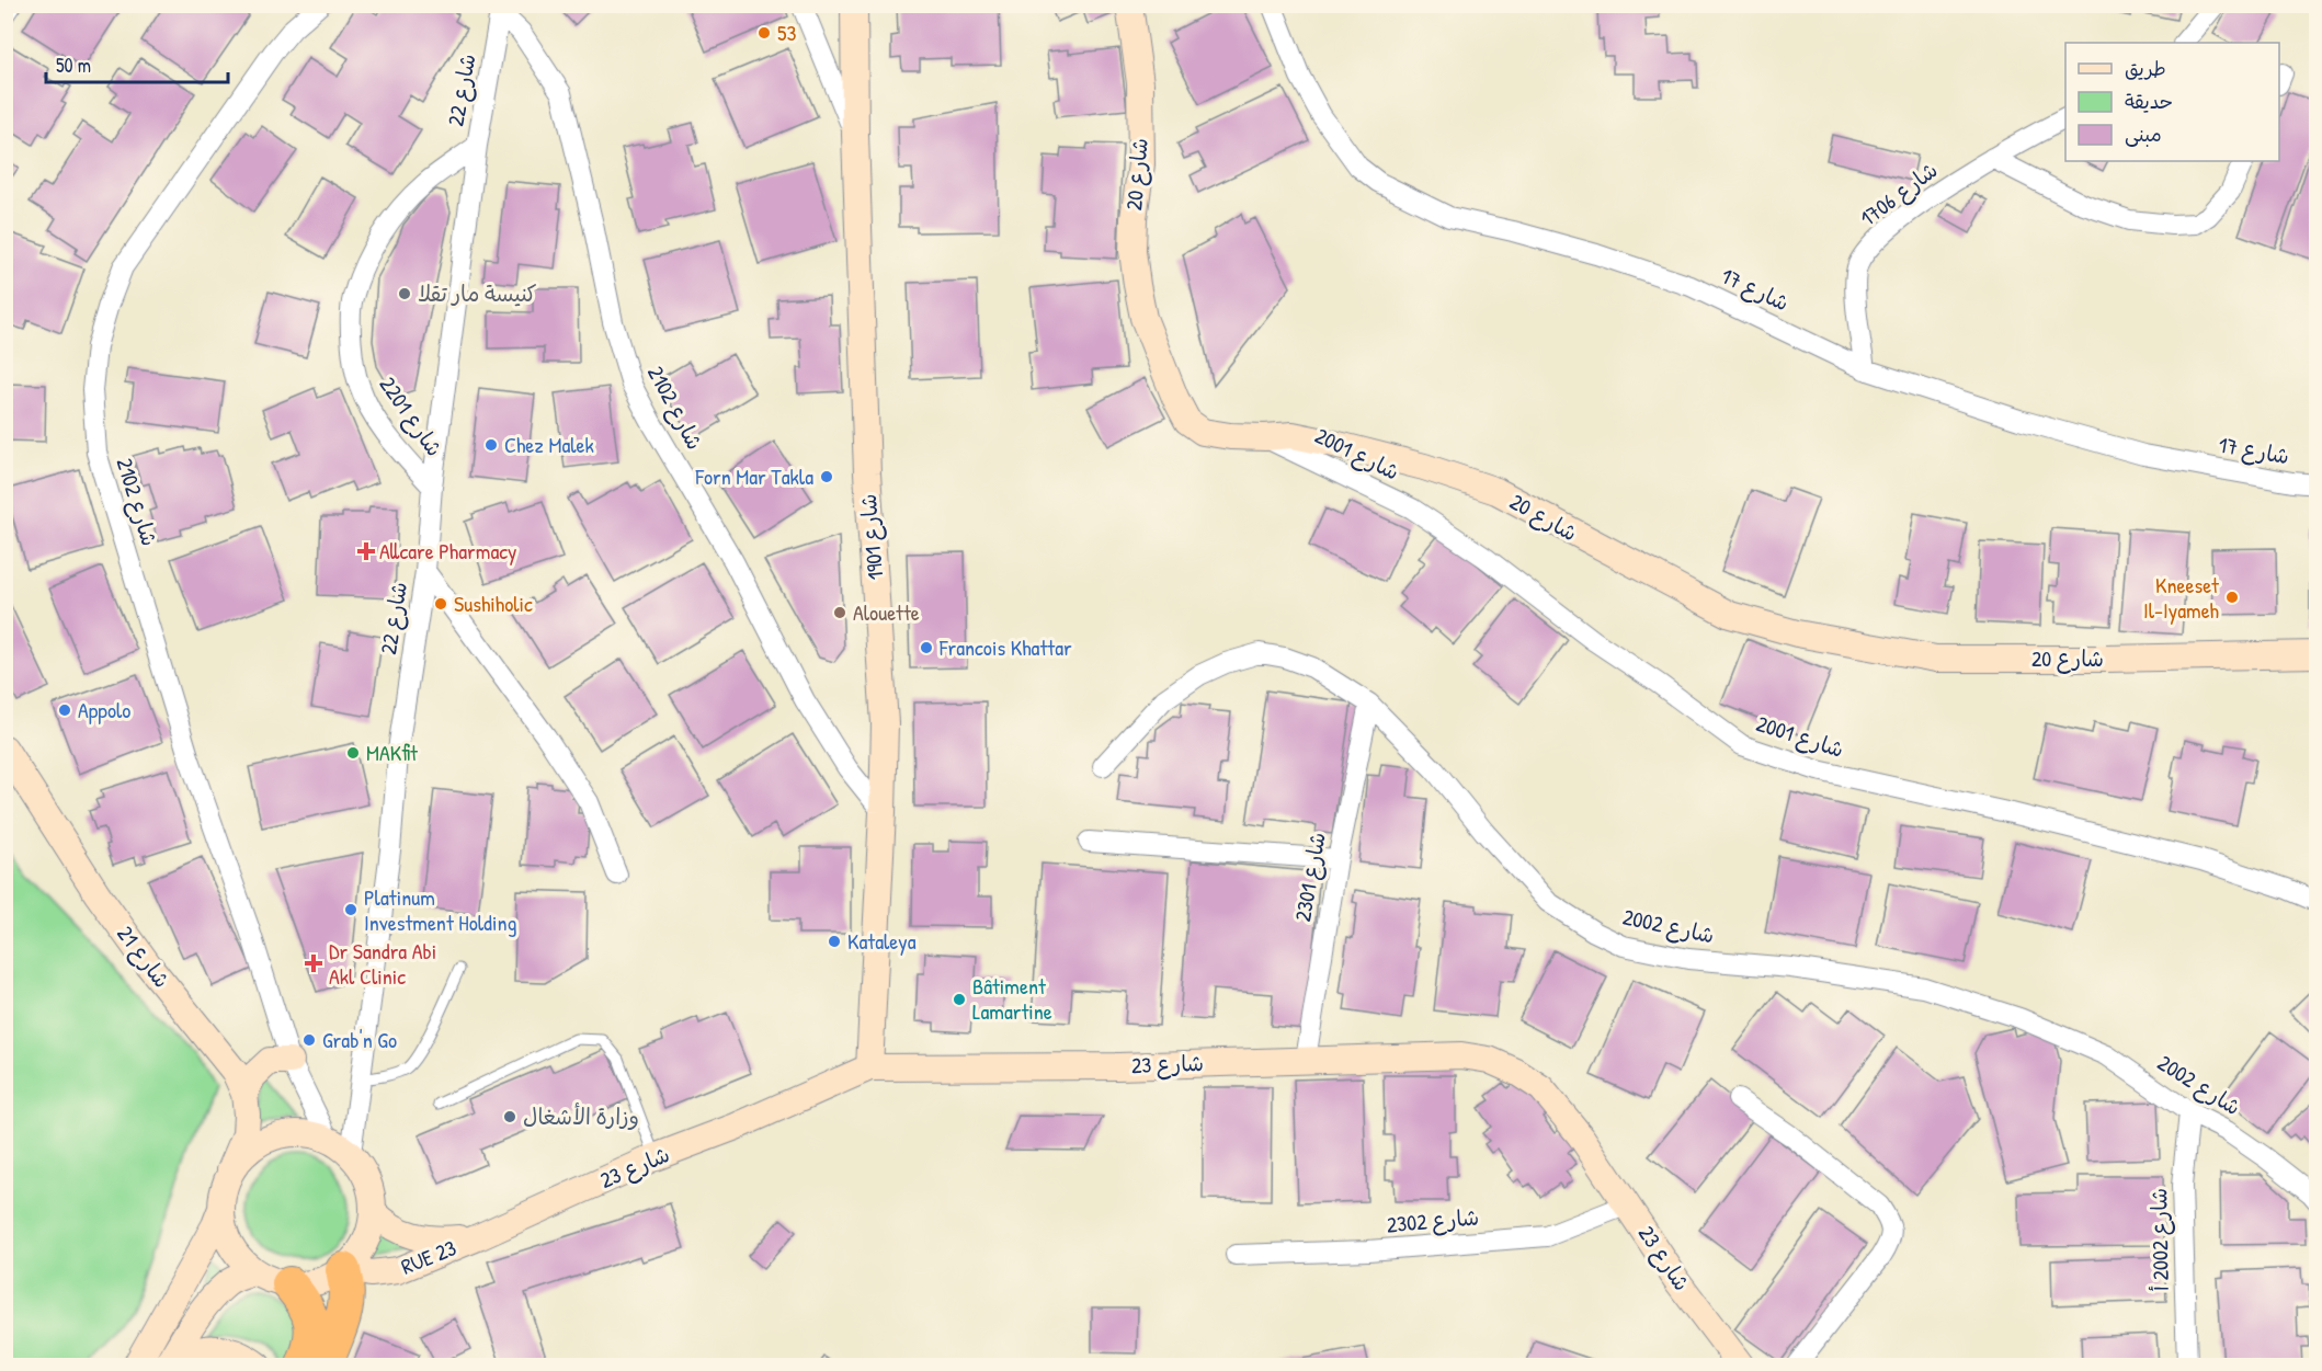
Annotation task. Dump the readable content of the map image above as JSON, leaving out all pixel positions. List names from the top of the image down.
{
  "streets": {
    "street": [
      "شارع 22",
      "شارع 20",
      "شارع 1706",
      "شارع 17",
      "شارع 2102",
      "شارع 2201",
      "شارع 2001",
      "شارع 1901",
      "شارع 2301",
      "شارع 2002",
      "شارع 21",
      "شارع 23",
      "شارع 2302",
      "شارع 2002 أ",
      "RUE 23"
    ]
  },
  "crossings": [
    ["شارع 22", "شارع 2102"],
    ["شارع 22", "شارع 2201"],
    ["شارع 22", "شارع 21"],
    ["شارع 22", "RUE 23"],
    ["شارع 20", "شارع 2001"],
    ["شارع 1706", "شارع 17"],
    ["شارع 2102", "شارع 1901"],
    ["شارع 2102", "شارع 21"],
    ["شارع 2102", "RUE 23"],
    ["شارع 1901", "شارع 23"],
    ["شارع 2301", "شارع 2002"],
    ["شارع 2301", "شارع 23"],
    ["شارع 2002", "شارع 2002 أ"],
    ["شارع 21", "RUE 23"],
    ["شارع 23", "شارع 2302"],
    ["شارع 23", "RUE 23"]
  ],
  "places": {
    "other": [
      "53",
      "كنيسة مار تقلا",
      "Chez Malek",
      "Forn Mar Takla",
      "Kneeset Il-Iyameh",
      "Sushiholic",
      "Alouette",
      "Francois Khattar",
      "Appolo",
      "MAKfit",
      "Platinum Investment Holding",
      "Kataleya",
      "Bâtiment Lamartine",
      "Grab'n Go",
      "وزارة الأشغال"
    ],
    "health": ["Allcare Pharmacy", "Dr Sandra Abi Akl Clinic"]
  },
  "legend": ["طريق", "حديقة", "مبنى"],
  "scale_bar": "50 m"
}
